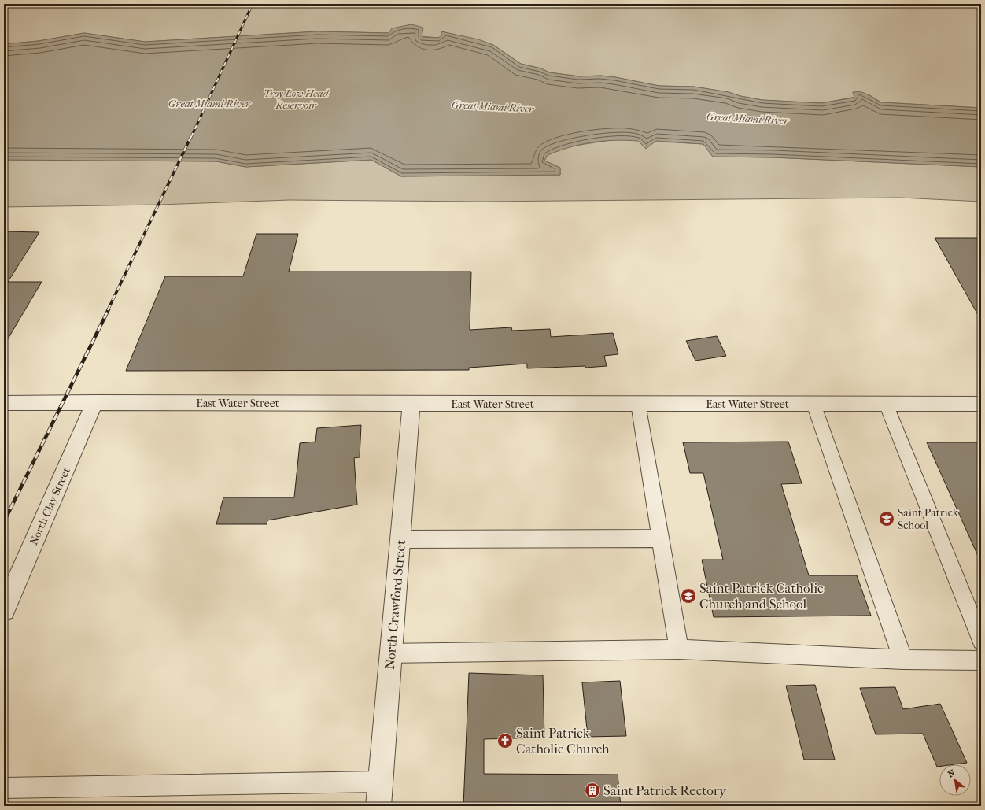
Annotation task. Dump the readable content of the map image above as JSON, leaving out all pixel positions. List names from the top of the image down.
{
  "streets": {
    "street": ["East Water Street", "North Clay Street", "North Crawford Street"]
  },
  "crossings": [
    ["East Water Street", "North Clay Street"],
    ["East Water Street", "North Crawford Street"]
  ],
  "water": ["Troy Low Head Reservoir", "Great Miami River"],
  "places": {
    "school or university": ["Saint Patrick School", "Saint Patrick Catholic Church and School"],
    "church": ["Saint Patrick Catholic Church"],
    "building": ["Saint Patrick Rectory"]
  },
  "north": "top left"
}
